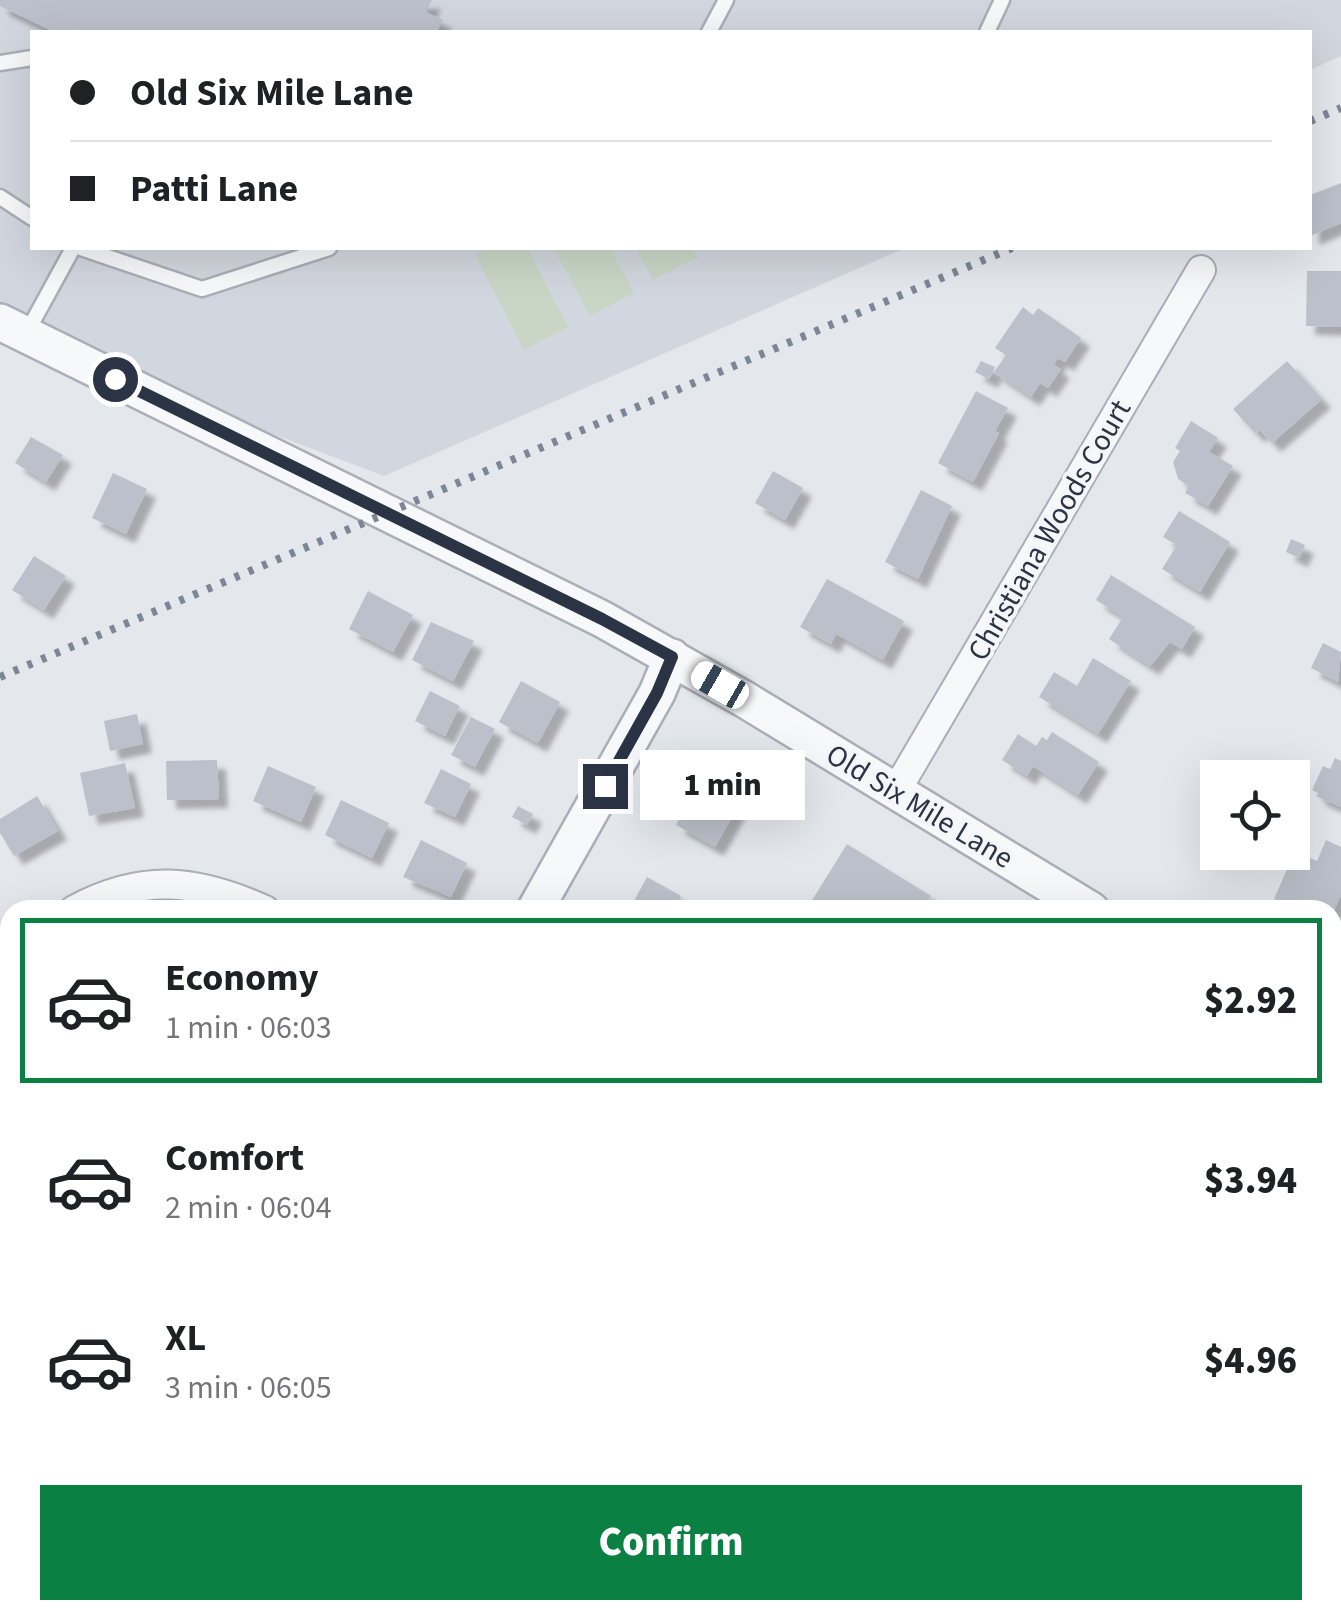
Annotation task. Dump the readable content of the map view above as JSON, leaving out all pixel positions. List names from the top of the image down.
{
  "streets": {
    "street": ["Christiana Woods Court", "Old Six Mile Lane"]
  },
  "crossings": [
    ["Christiana Woods Court", "Old Six Mile Lane"]
  ],
  "page": {
    "banner": ["Old Six Mile Lane", "Patti Lane"],
    "bubble": "1 min",
    "list": [
      {
        "name": "Economy",
        "note": "1 min · 06:03",
        "value": "$2.92"
      },
      {
        "name": "Comfort",
        "note": "2 min · 06:04",
        "value": "$3.94"
      },
      {
        "name": "XL",
        "note": "3 min · 06:05",
        "value": "$4.96"
      }
    ],
    "buttons": "Confirm"
  }
}
